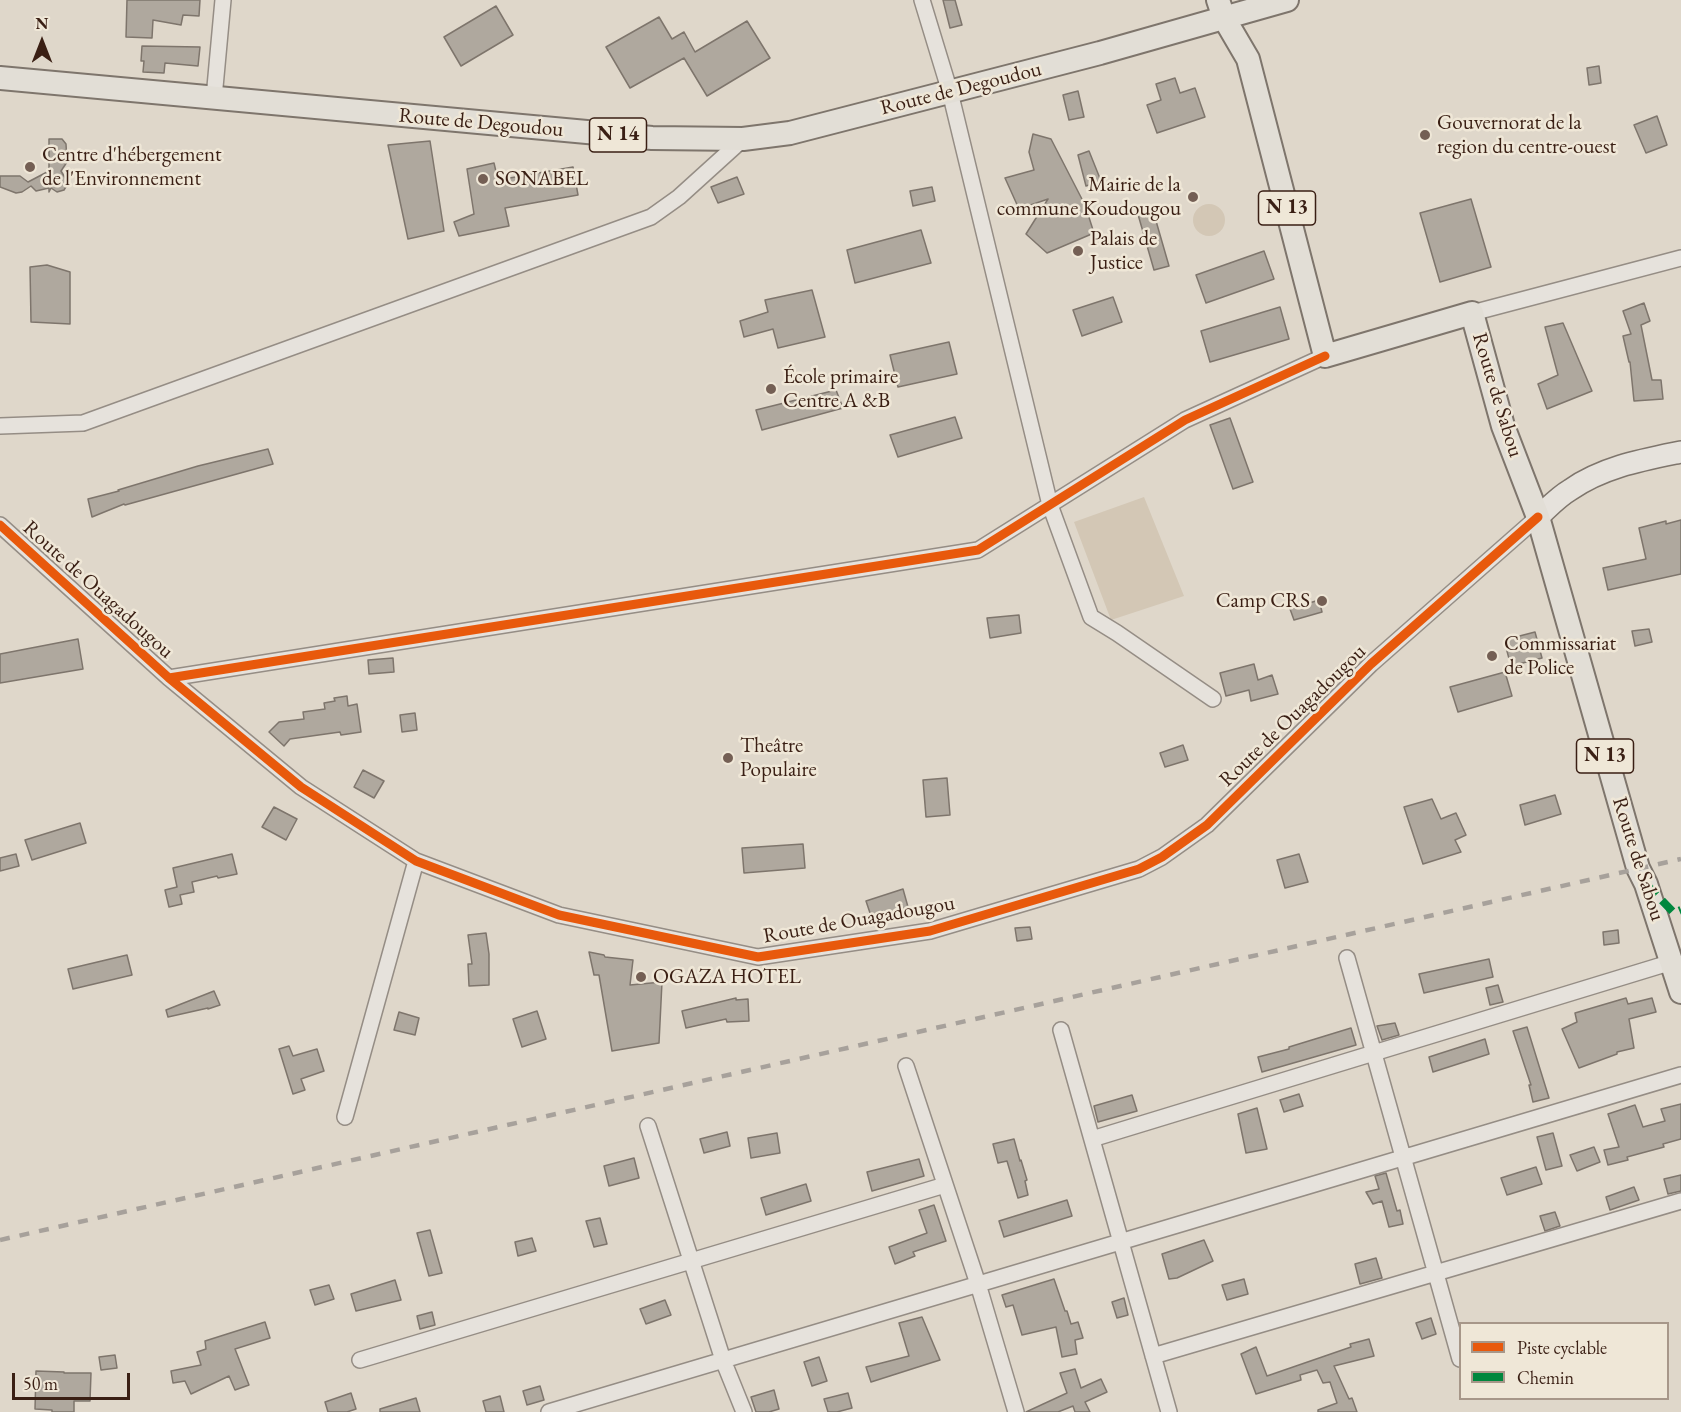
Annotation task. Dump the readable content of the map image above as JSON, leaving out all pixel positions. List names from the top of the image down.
{
  "streets": {
    "main road": [
      "Route de Degoudou",
      "N 14",
      "N 13",
      "Route de Sabou",
      "Route de Ouagadougou"
    ]
  },
  "crossings": [
    ["Route de Degoudou", "N 14"],
    ["Route de Degoudou", "N 13"],
    ["N 14", "N 13"],
    ["Route de Sabou", "Route de Ouagadougou"]
  ],
  "places": [
    "Gouvernorat de la region du centre-ouest",
    "Centre d'hébergement de l'Environnement",
    "SONABEL",
    "Mairie de la commune Koudougou",
    "Palais de Justice",
    "École primaire Centre A &B",
    "Camp CRS",
    "Commissariat de Police",
    "Theâtre Populaire",
    "OGAZA HOTEL"
  ],
  "legend": ["Piste cyclable", "Chemin"],
  "scale_bar": "50 m",
  "north": "top"
}
